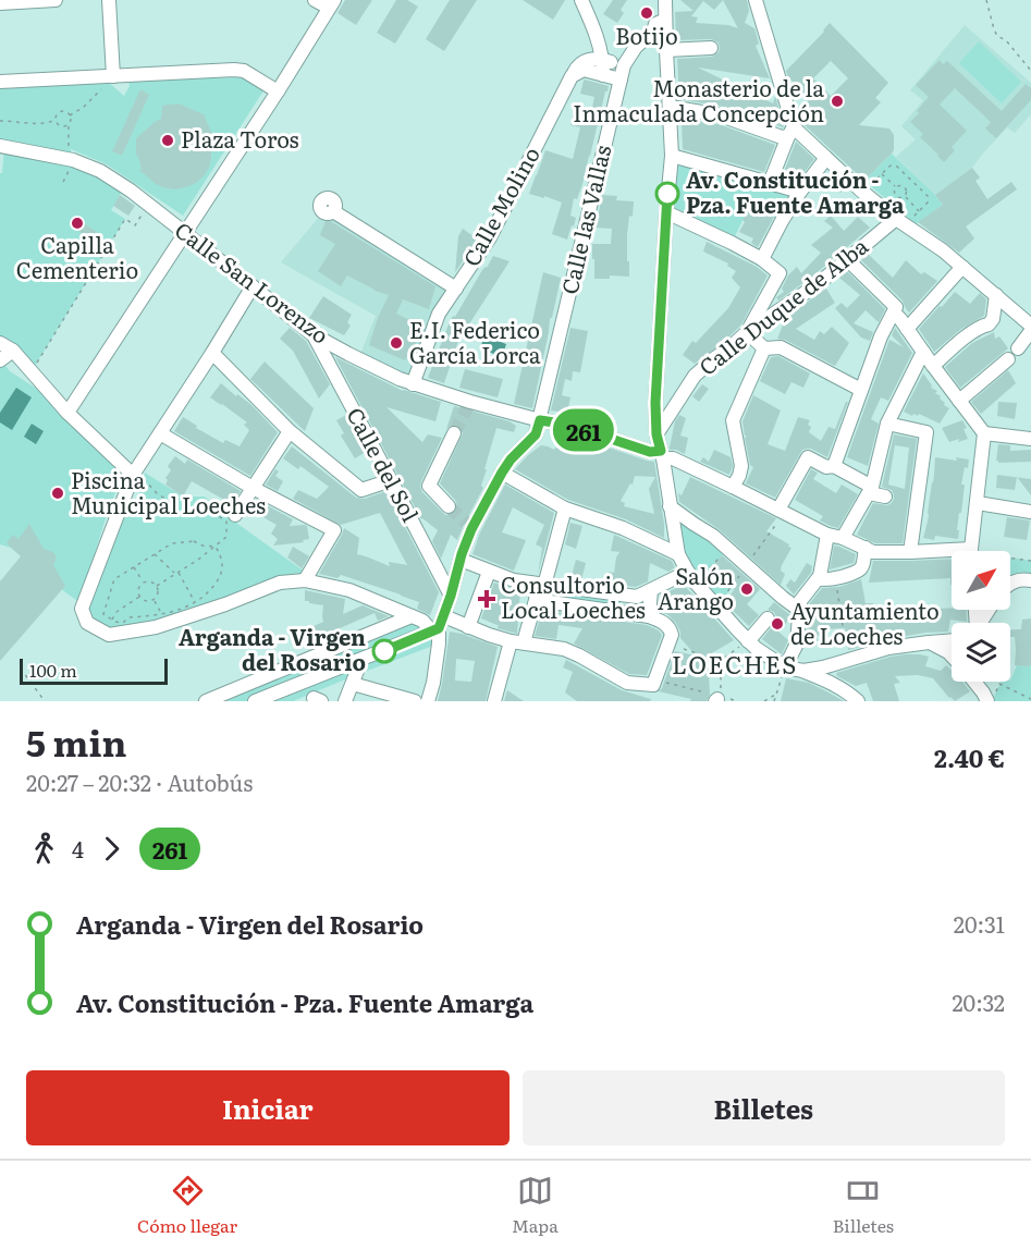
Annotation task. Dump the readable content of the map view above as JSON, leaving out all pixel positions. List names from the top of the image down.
{
  "streets": {
    "street": [
      "Calle Molino",
      "Calle las Vallas",
      "Calle San Lorenzo",
      "Calle Duque de Alba",
      "Calle del Sol"
    ]
  },
  "crossings": [
    ["Calle Molino", "Calle San Lorenzo"],
    ["Calle las Vallas", "Calle San Lorenzo"],
    ["Calle las Vallas", "Calle del Sol"],
    ["Calle San Lorenzo", "Calle del Sol"]
  ],
  "districts": ["LOECHES"],
  "places": {
    "other": [
      "Botijo",
      "Monasterio de la Inmaculada Concepción",
      "Plaza Toros",
      "Av. Constitución - Pza. Fuente Amarga",
      "Capilla Cementerio",
      "E.I. Federico García Lorca",
      "Piscina Municipal Loeches",
      "Salón Arango",
      "Ayuntamiento de Loeches",
      "Arganda - Virgen del Rosario"
    ],
    "health": ["Consultorio Local Loeches"]
  },
  "lines": ["bus line 261"],
  "scale_bar": "100 m",
  "north": "top right",
  "page": {
    "on_map": "261",
    "scale": "100 m",
    "heading": ["5 min", "20:27 – 20:32 · Autobús", "2.40 €"],
    "legs": ["4", "261"],
    "list": [
      {
        "name": "Arganda - Virgen del Rosario",
        "value": "20:31"
      },
      {
        "name": "Av. Constitución - Pza. Fuente Amarga",
        "value": "20:32"
      }
    ],
    "buttons": ["Iniciar", "Billetes"],
    "tabs": ["Cómo llegar", "Mapa", "Billetes"]
  }
}
